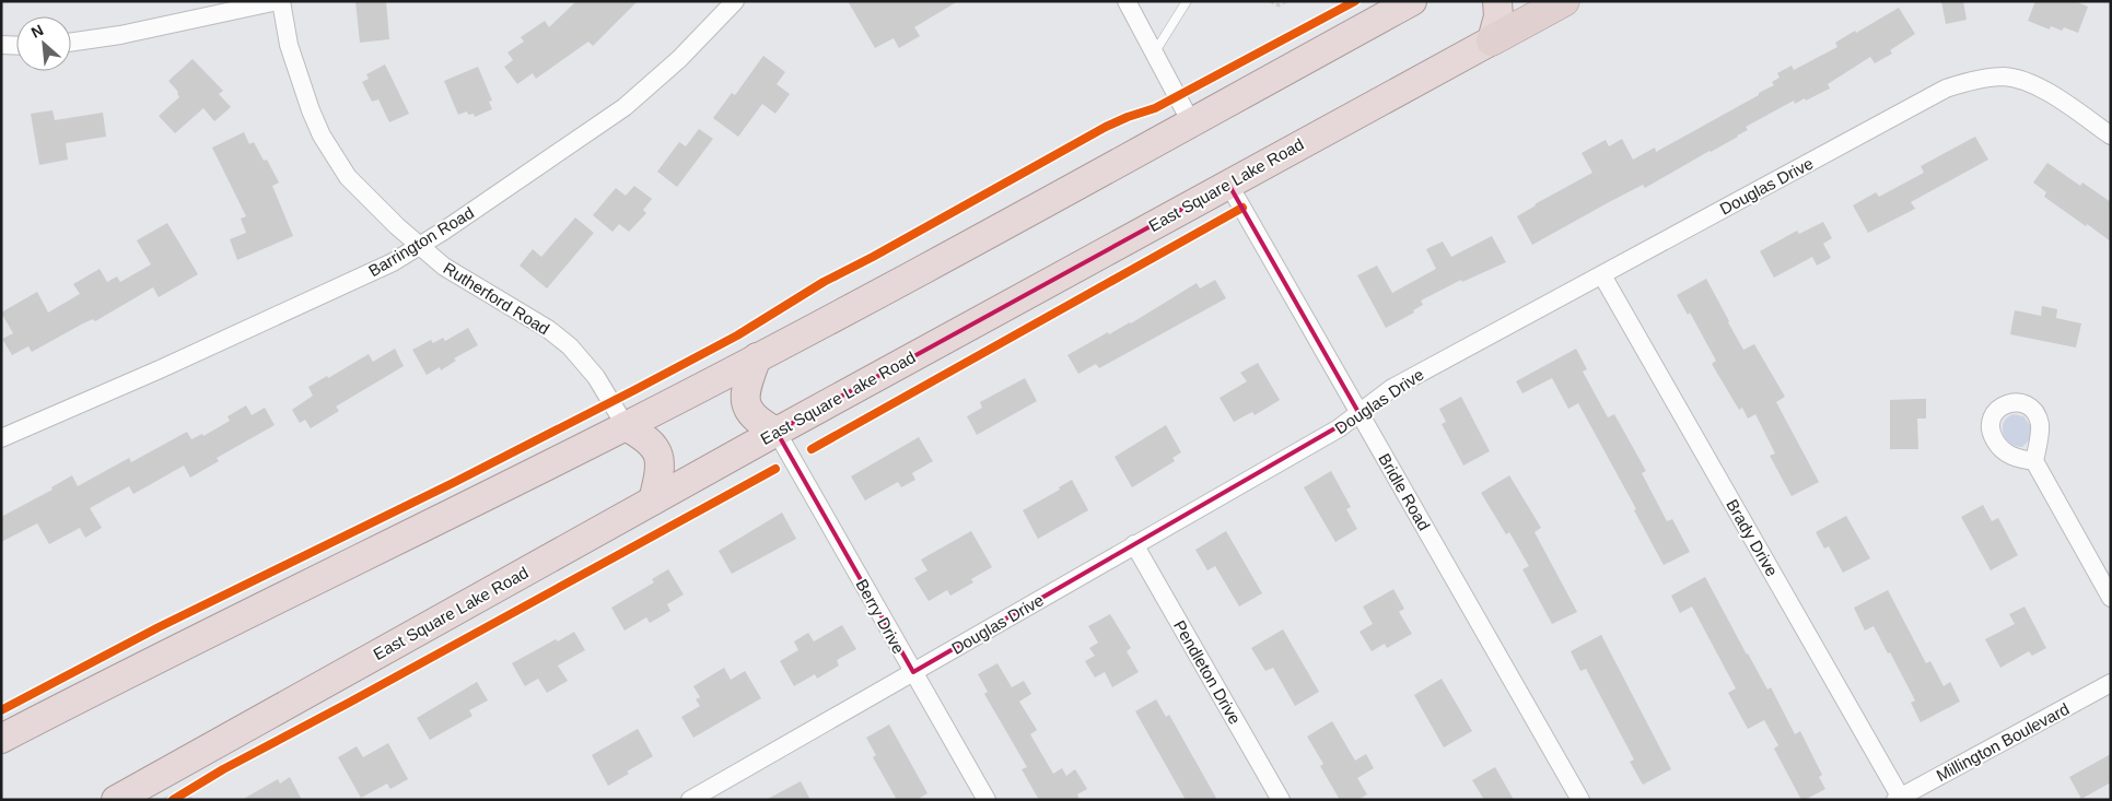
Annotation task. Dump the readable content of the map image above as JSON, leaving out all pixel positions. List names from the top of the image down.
{
  "streets": {
    "highway": ["East Square Lake Road"],
    "street": [
      "Douglas Drive",
      "Barrington Road",
      "Rutherford Road",
      "Bridle Road",
      "Brady Drive",
      "Berry Drive",
      "Pendleton Drive",
      "Millington Boulevard"
    ]
  },
  "crossings": [
    ["East Square Lake Road", "Bridle Road"],
    ["East Square Lake Road", "Berry Drive"],
    ["Douglas Drive", "Bridle Road"],
    ["Douglas Drive", "Brady Drive"],
    ["Douglas Drive", "Berry Drive"],
    ["Douglas Drive", "Pendleton Drive"],
    ["Barrington Road", "Rutherford Road"],
    ["Brady Drive", "Millington Boulevard"]
  ],
  "north": "top left"
}
